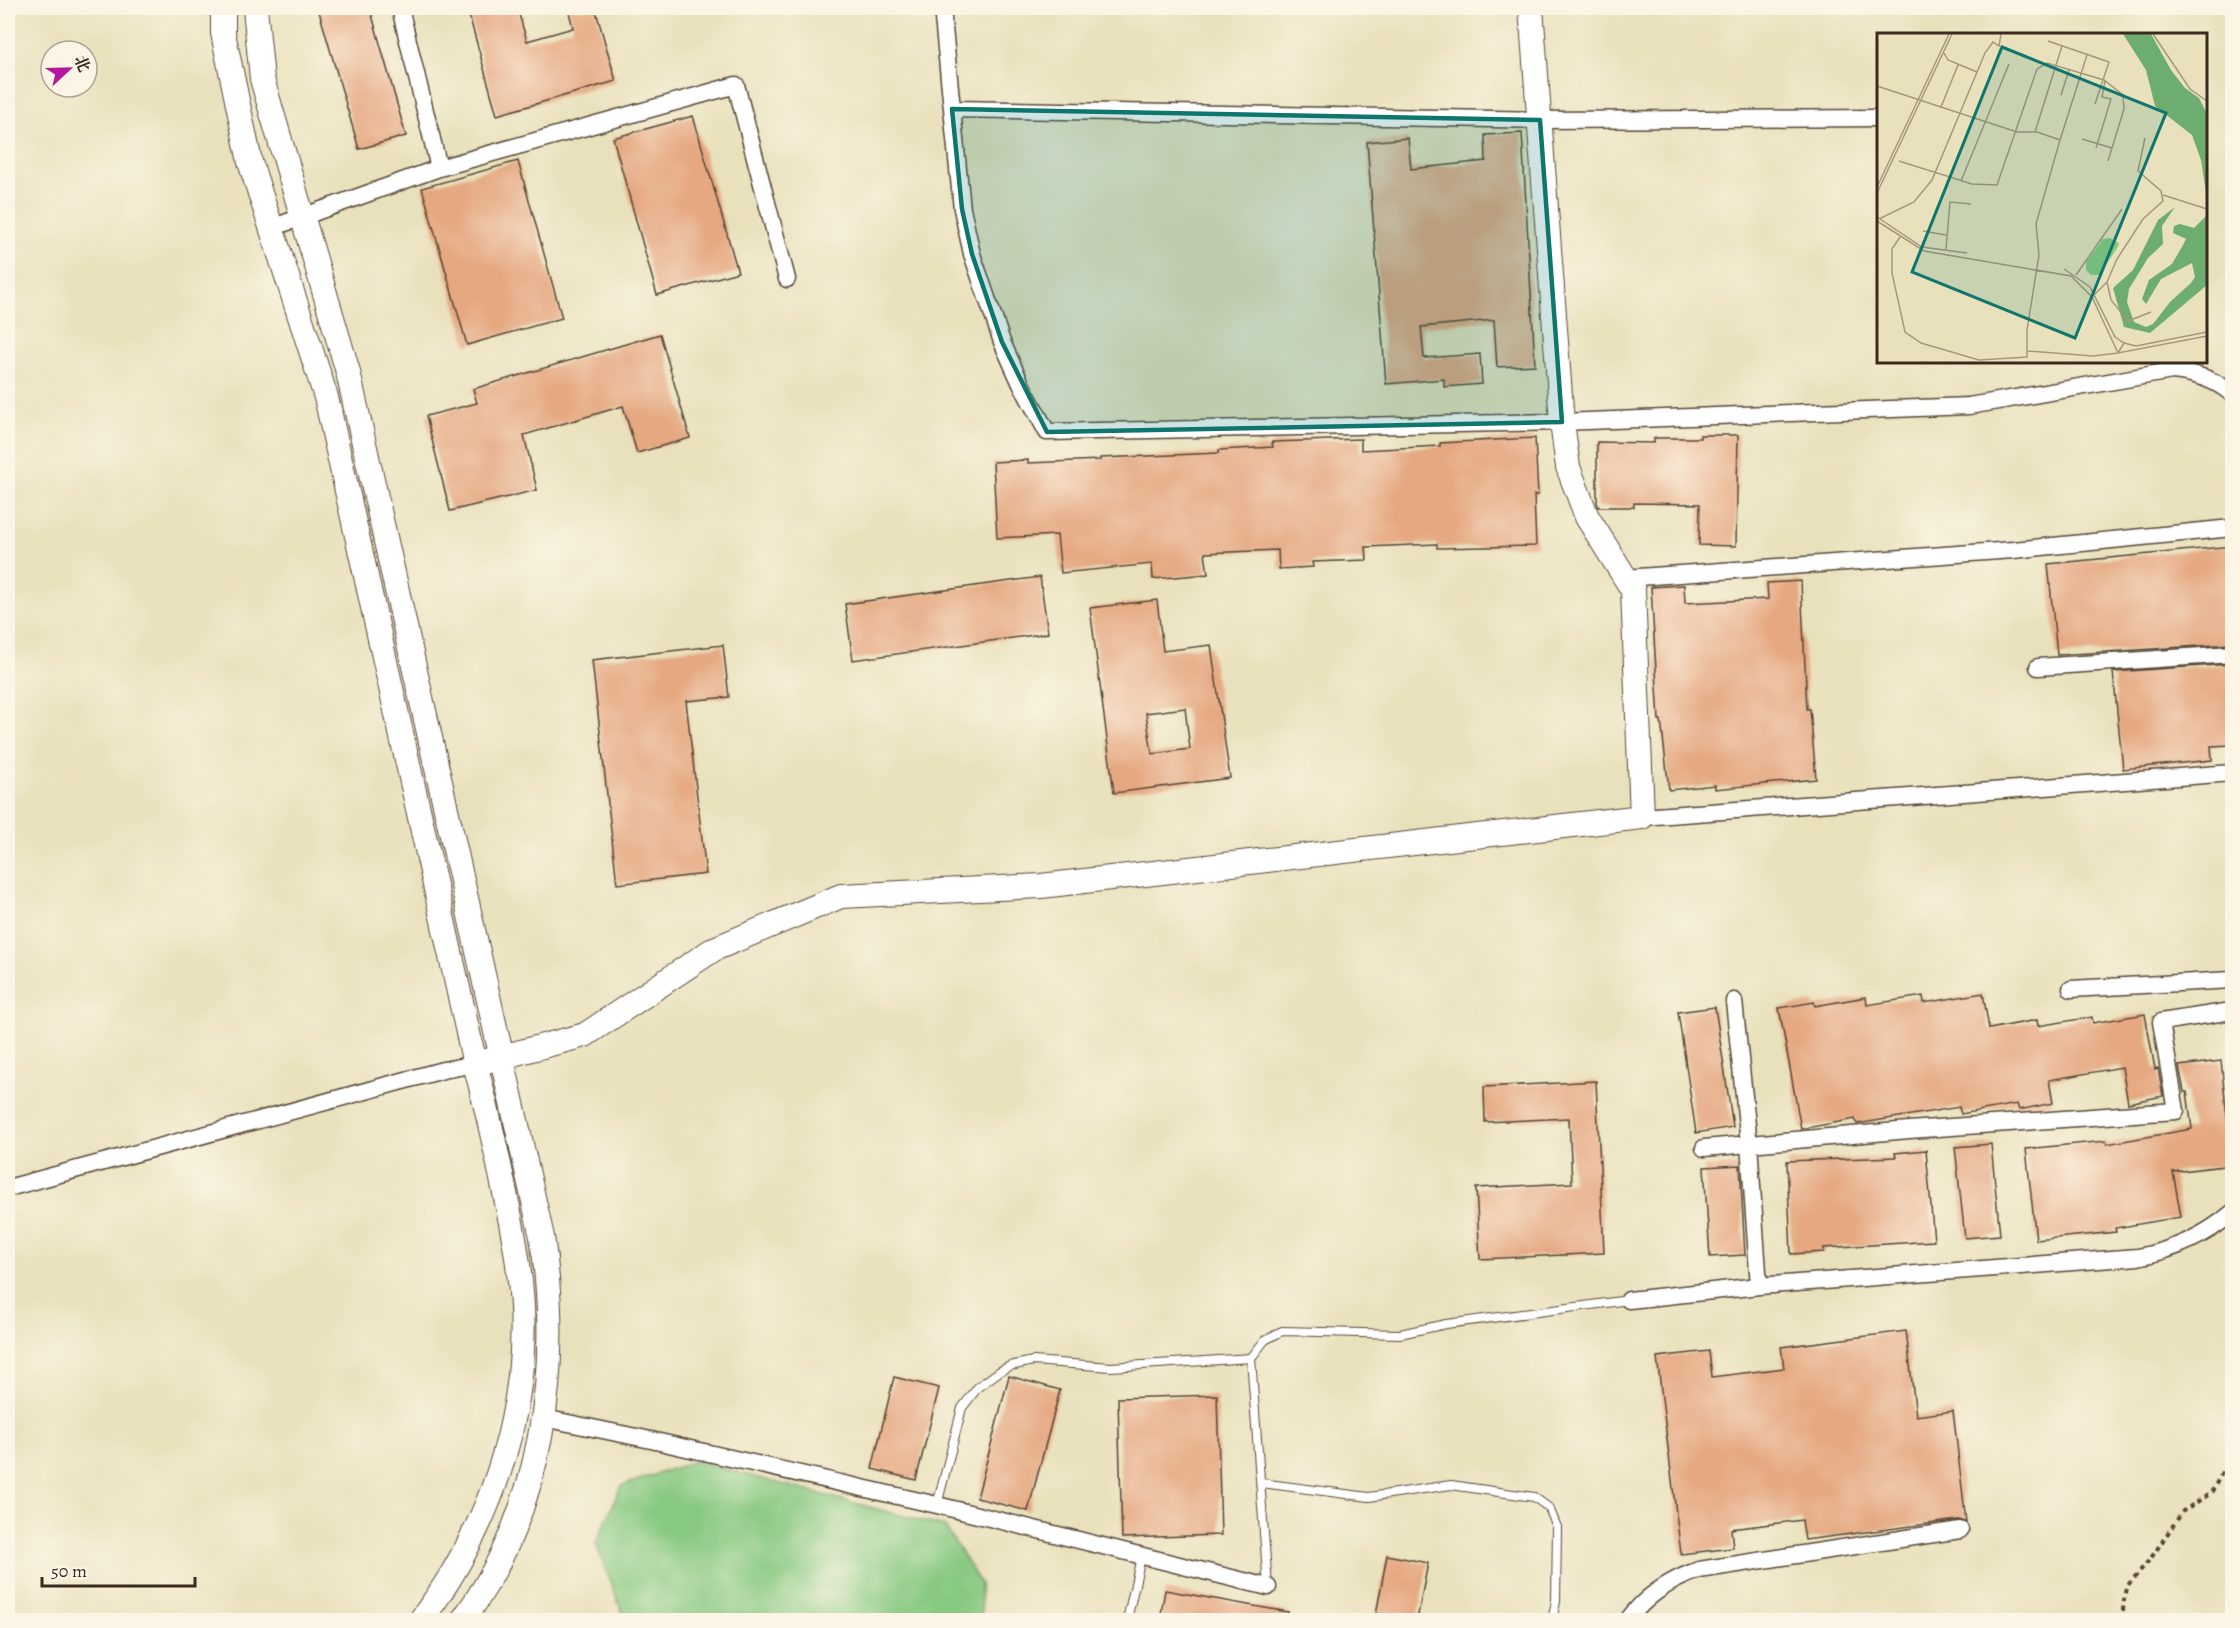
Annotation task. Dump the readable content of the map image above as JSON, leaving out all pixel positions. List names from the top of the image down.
{
  "scale_bar": "50 m",
  "north": "right"
}
